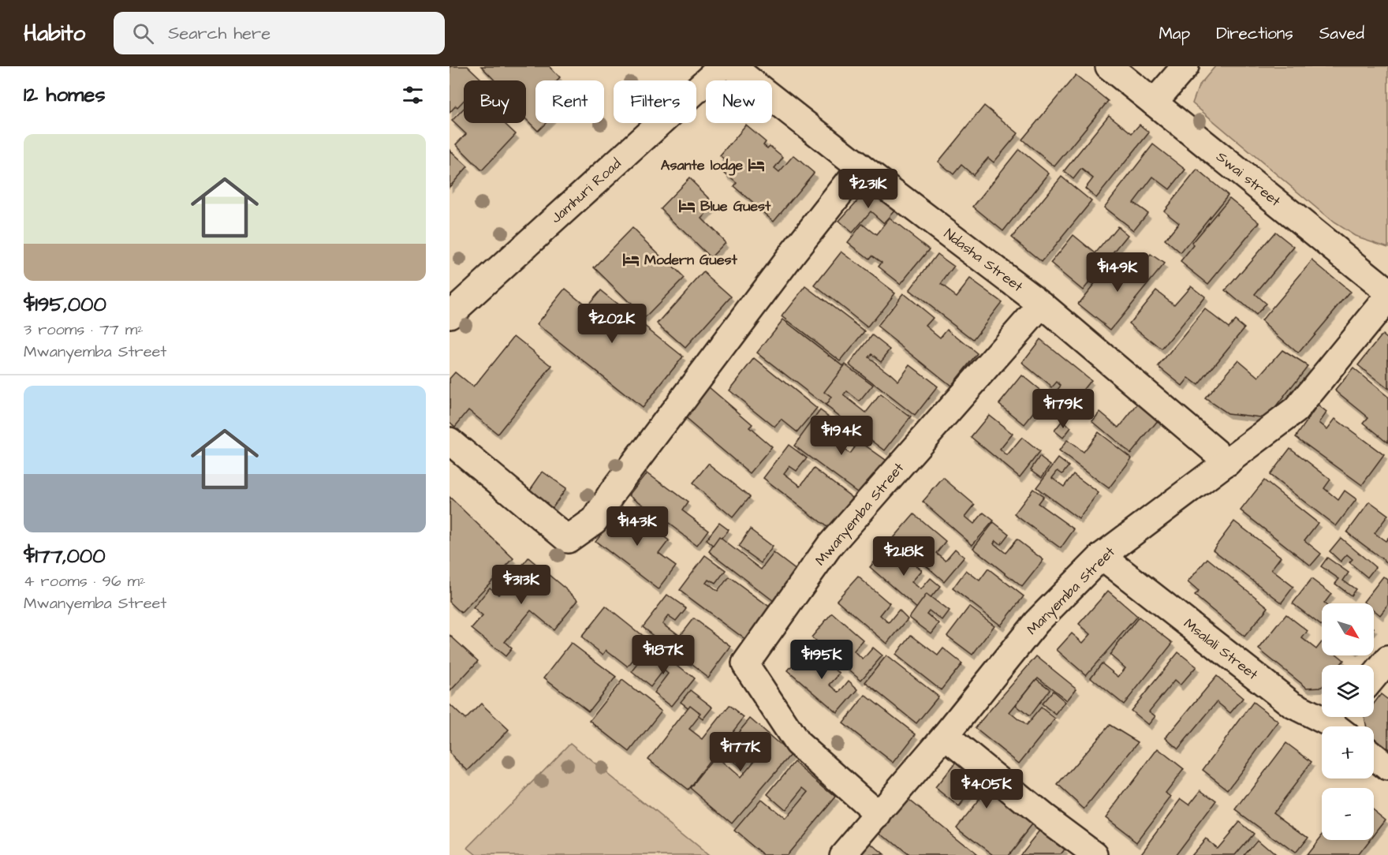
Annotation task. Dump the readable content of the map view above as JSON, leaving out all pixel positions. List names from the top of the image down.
{
  "streets": {
    "street": [
      "Swai street",
      "Jamhuri Road",
      "Ndasha Street",
      "Mwanyemba Street",
      "Manyemba Street",
      "Msalali Street"
    ]
  },
  "crossings": [
    ["Ndasha Street", "Mwanyemba Street"],
    ["Ndasha Street", "Manyemba Street"],
    ["Mwanyemba Street", "Manyemba Street"],
    ["Manyemba Street", "Msalali Street"]
  ],
  "places": {
    "hotel": ["Asante lodge", "Blue Guest", "Modern Guest"]
  },
  "north": "bottom right",
  "page": {
    "header": "Habito",
    "search": "Search here",
    "nav": ["Map", "Directions", "Saved"],
    "heading": "12 homes",
    "chip": [
      "Buy",
      "Rent",
      "Filters",
      "New"
    ],
    "list": [
      {
        "name": "$195,000",
        "note": "3 rooms · 77 m² · Mwanyemba Street"
      },
      {
        "name": "$177,000",
        "note": "4 rooms · 96 m² · Mwanyemba Street"
      }
    ],
    "price": [
      "$231K",
      "$149K",
      "$202K",
      "$179K",
      "$194K",
      "$143K",
      "$218K",
      "$313K",
      "$187K",
      "$195K",
      "$177K",
      "$405K"
    ],
    "map_buttons": ["+", "−"]
  }
}
